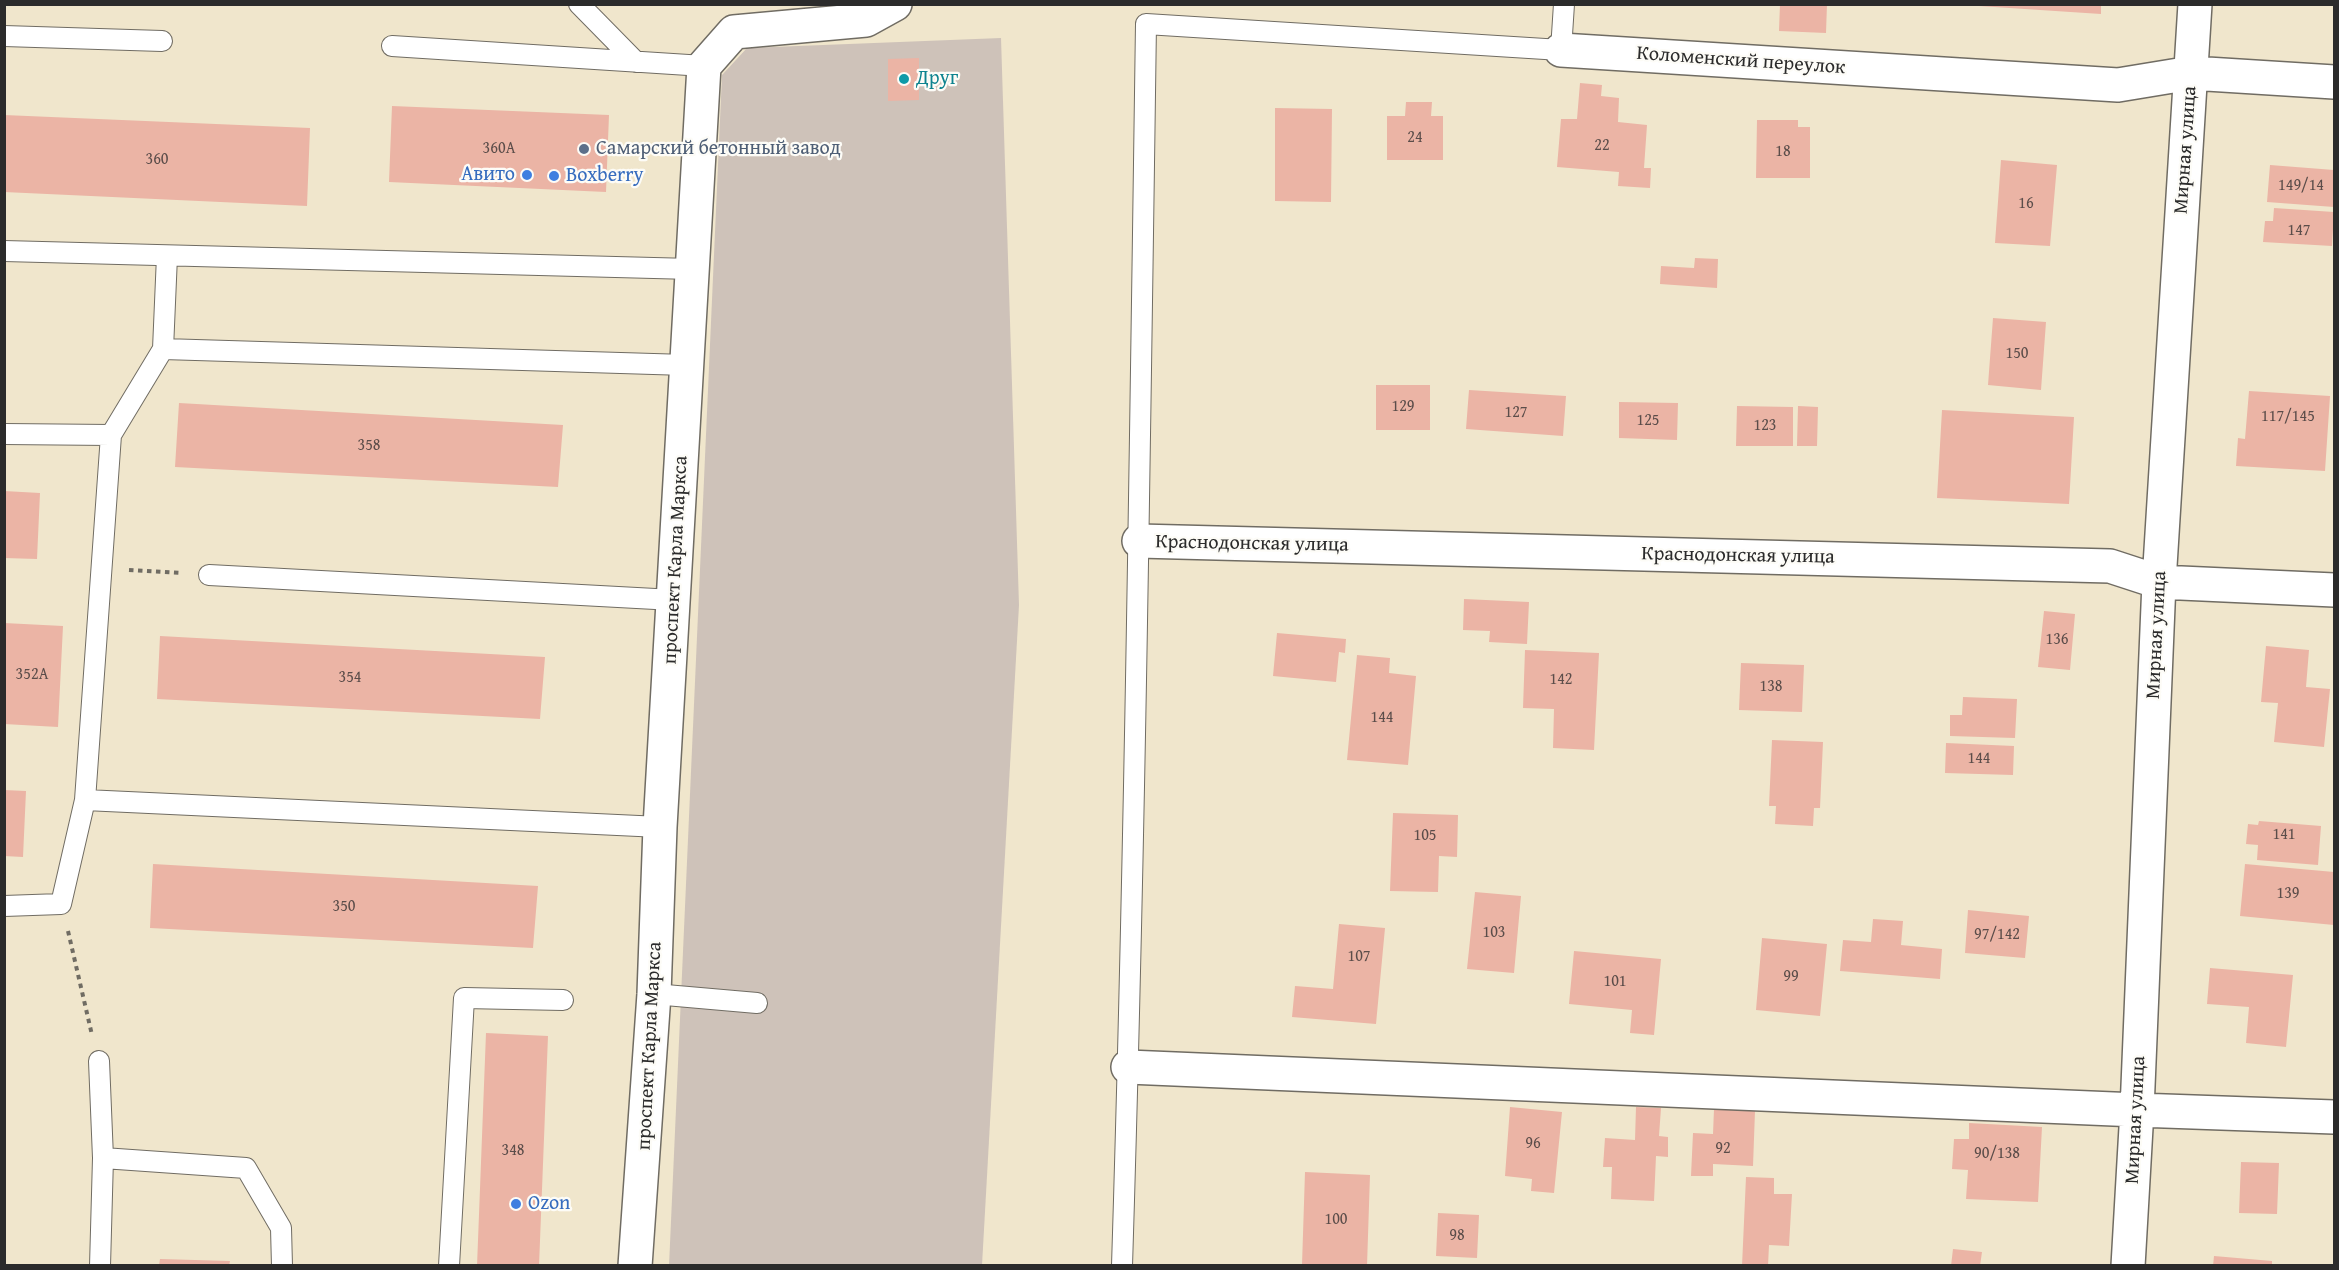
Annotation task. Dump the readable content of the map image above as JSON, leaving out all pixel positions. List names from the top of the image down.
{
  "streets": {
    "street": [
      "Коломенский переулок",
      "Мирная улица",
      "Краснодонская улица",
      "проспект Карла Маркса"
    ]
  },
  "crossings": [
    ["Коломенский переулок", "Мирная улица"],
    ["Коломенский переулок", "Краснодонская улица"],
    ["Мирная улица", "Краснодонская улица"]
  ],
  "places": [
    "Друг",
    "Самарский бетонный завод",
    "Авито",
    "Boxberry",
    "Ozon"
  ],
  "house_numbers": [
    "24",
    "22",
    "360А",
    "18",
    "360",
    "149/14",
    "16",
    "147",
    "150",
    "129",
    "127",
    "117/145",
    "125",
    "123",
    "358",
    "136",
    "352А",
    "354",
    "142",
    "138",
    "144",
    "144",
    "141",
    "105",
    "139",
    "350",
    "103",
    "97/142",
    "107",
    "99",
    "101",
    "96",
    "92",
    "348",
    "90/138",
    "100",
    "98"
  ]
}
